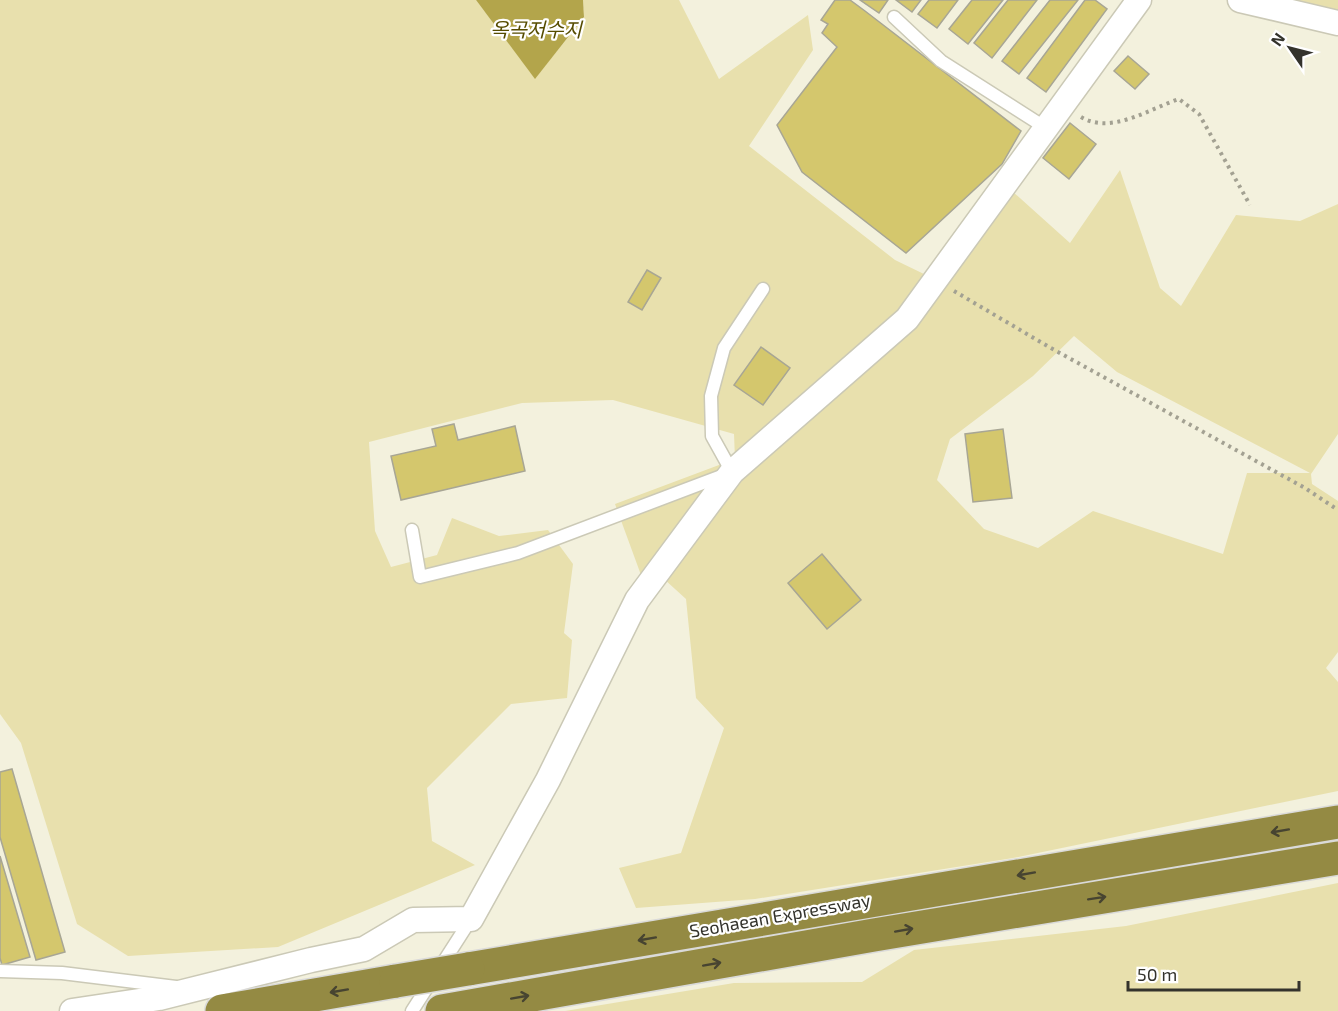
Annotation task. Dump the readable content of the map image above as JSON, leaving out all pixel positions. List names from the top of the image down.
{
  "streets": {
    "highway": ["Seohaean Expressway"]
  },
  "water": ["옥곡저수지"],
  "scale_bar": "50 m",
  "north": "top left"
}
